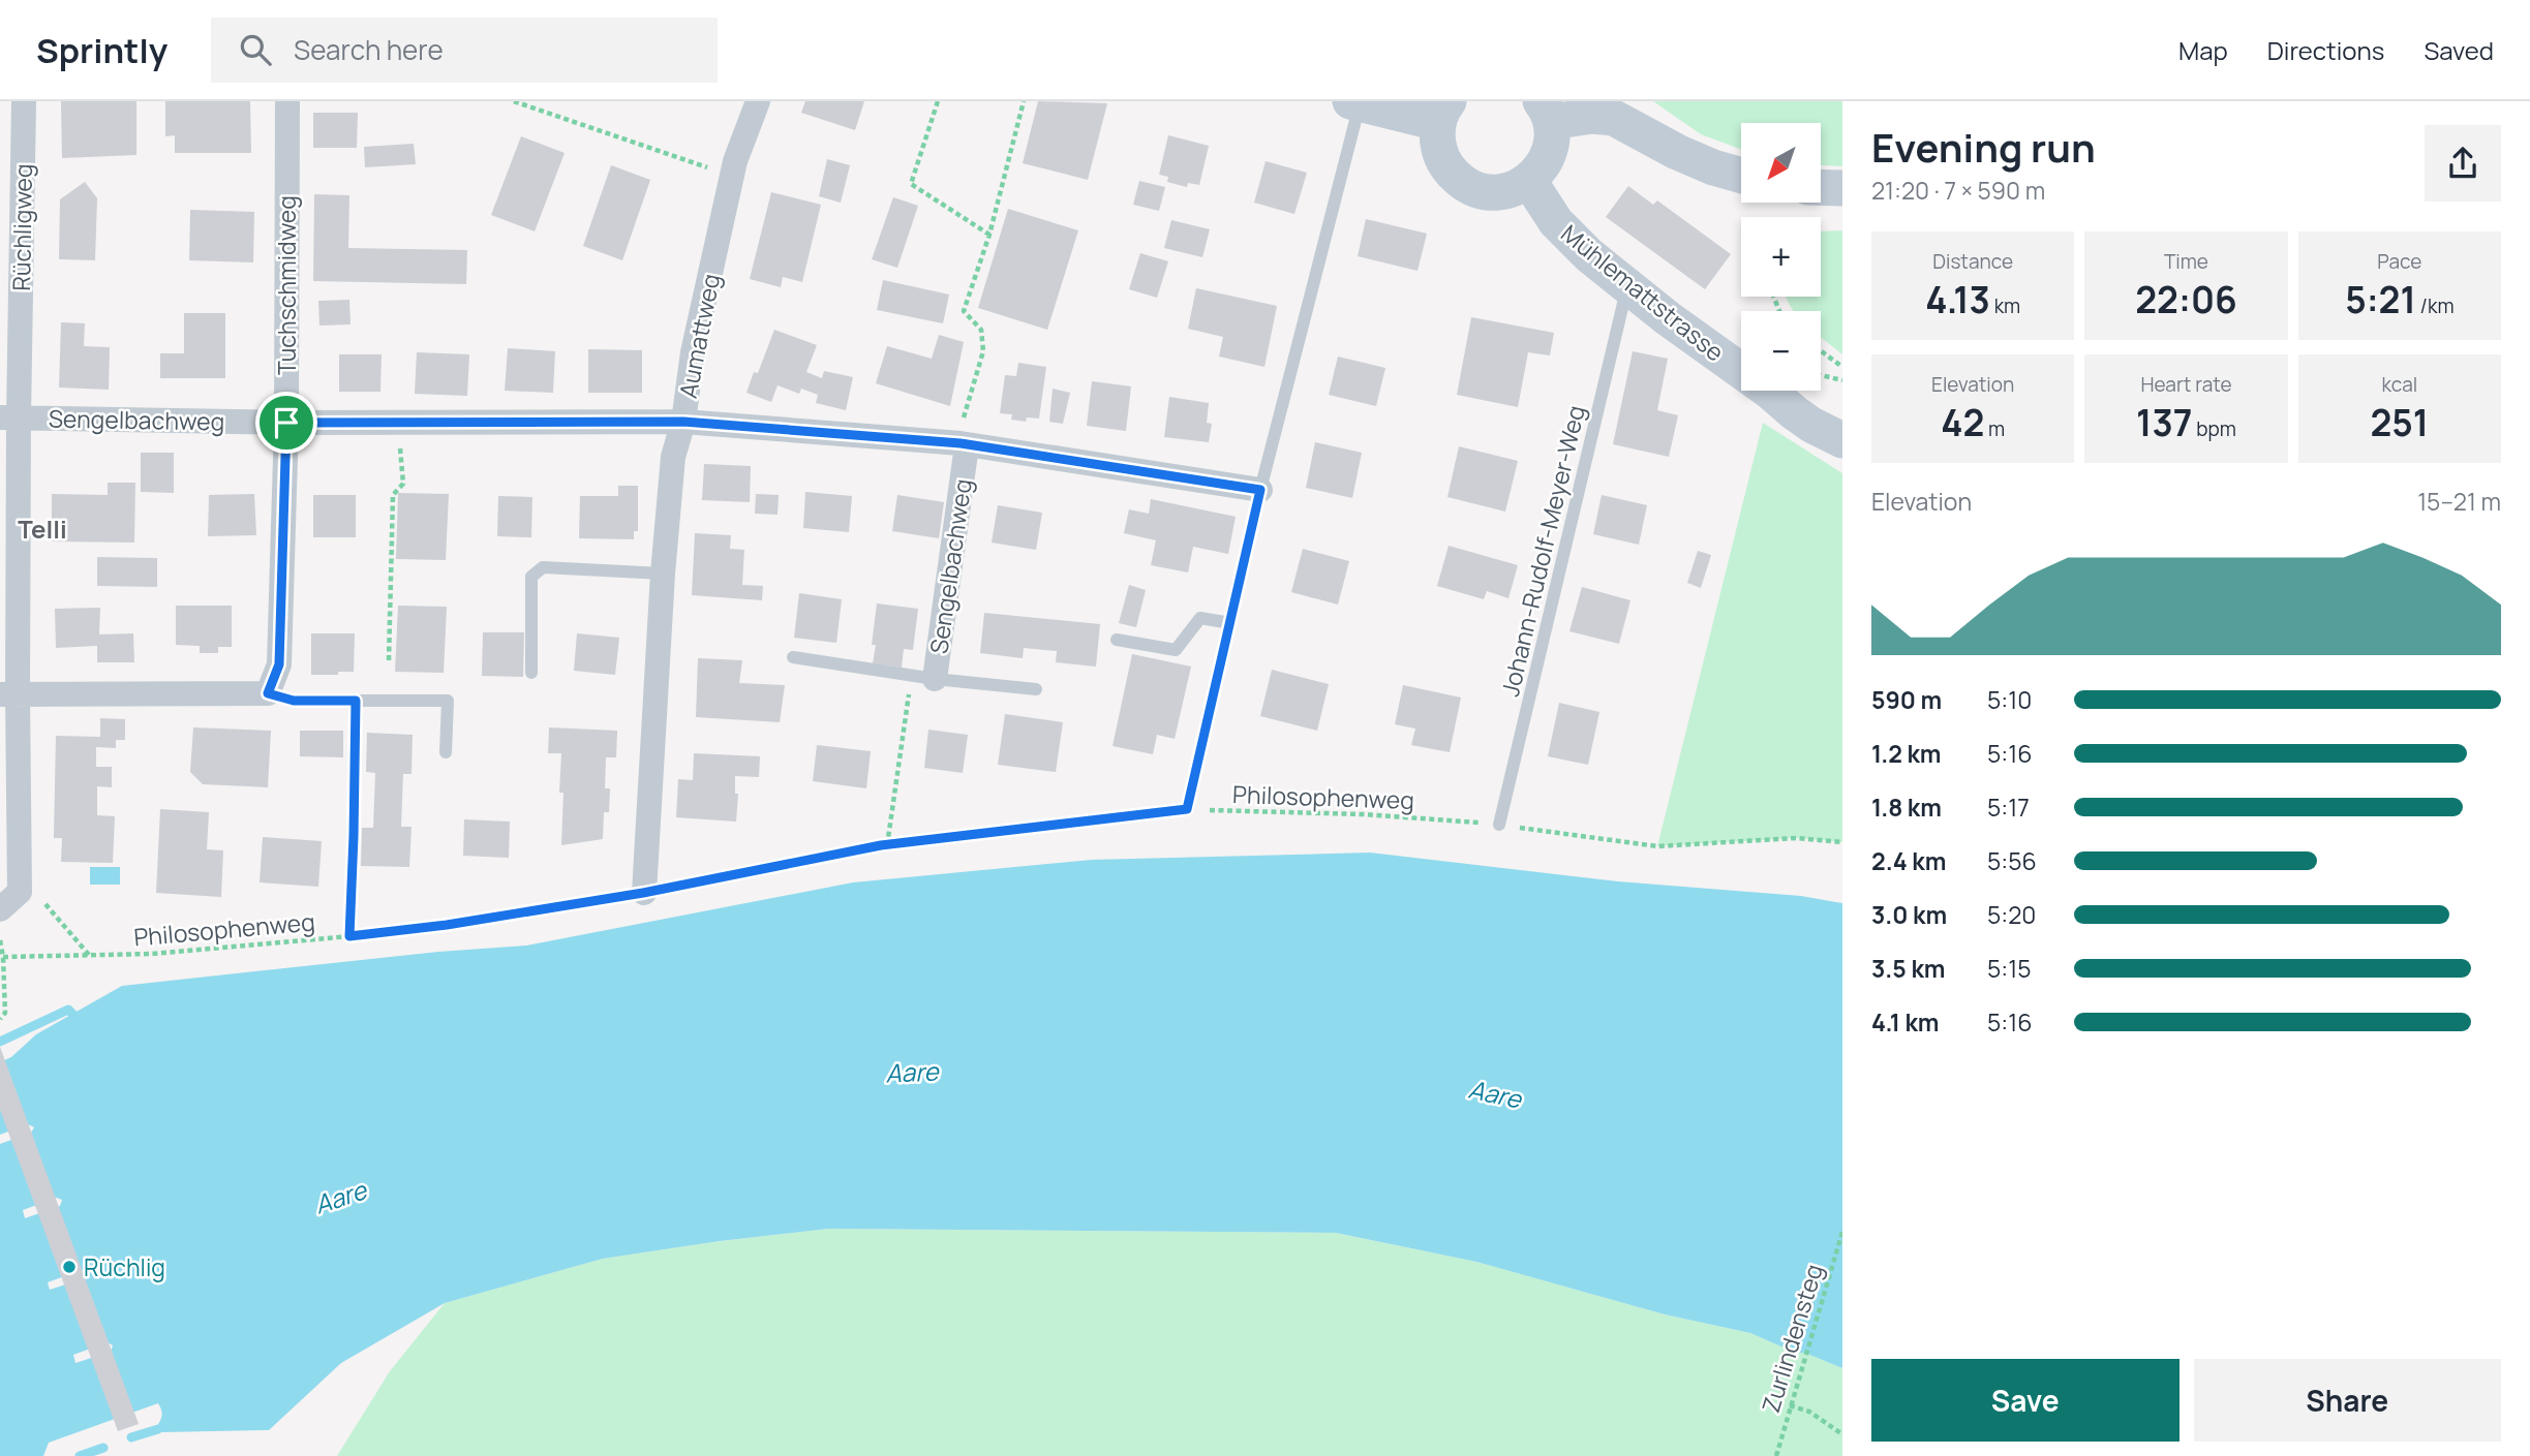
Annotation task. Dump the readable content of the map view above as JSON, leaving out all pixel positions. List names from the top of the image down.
{
  "streets": {
    "main road": ["Mühlemattstrasse"],
    "street": [
      "Rüchligweg",
      "Tuchschmidweg",
      "Aumattweg",
      "Sengelbachweg"
    ],
    "lane": ["Johann-Rudolf-Meyer-Weg"],
    "path": ["Philosophenweg", "Zurlindensteg"]
  },
  "crossings": [
    ["Rüchligweg", "Sengelbachweg"],
    ["Tuchschmidweg", "Sengelbachweg"],
    ["Mühlemattstrasse", "Johann-Rudolf-Meyer-Weg"],
    ["Aumattweg", "Sengelbachweg"],
    ["Aumattweg", "Philosophenweg"],
    ["Sengelbachweg", "Philosophenweg"],
    ["Johann-Rudolf-Meyer-Weg", "Philosophenweg"]
  ],
  "districts": ["Telli"],
  "water": ["Aare"],
  "places": ["Rüchlig"],
  "north": "bottom left",
  "page": {
    "header": "Sprintly",
    "search": "Search here",
    "nav": ["Map", "Directions", "Saved"],
    "heading": ["Evening run", "21:20 · 7 × 590 m"],
    "map_buttons": ["+", "−"],
    "stats": [
      ["Distance", "4.13 km"],
      ["Time", "22:06"],
      ["Pace", "5:21 /km"],
      ["Elevation", "42 m"],
      ["Heart rate", "137 bpm"],
      ["kcal", "251"]
    ],
    "chart": ["Elevation", "15–21 m"],
    "list": [
      {
        "name": "590 m",
        "note": "5:10"
      },
      {
        "name": "1.2 km",
        "note": "5:16"
      },
      {
        "name": "1.8 km",
        "note": "5:17"
      },
      {
        "name": "2.4 km",
        "note": "5:56"
      },
      {
        "name": "3.0 km",
        "note": "5:20"
      },
      {
        "name": "3.5 km",
        "note": "5:15"
      },
      {
        "name": "4.1 km",
        "note": "5:16"
      }
    ],
    "buttons": ["Save", "Share"]
  }
}
